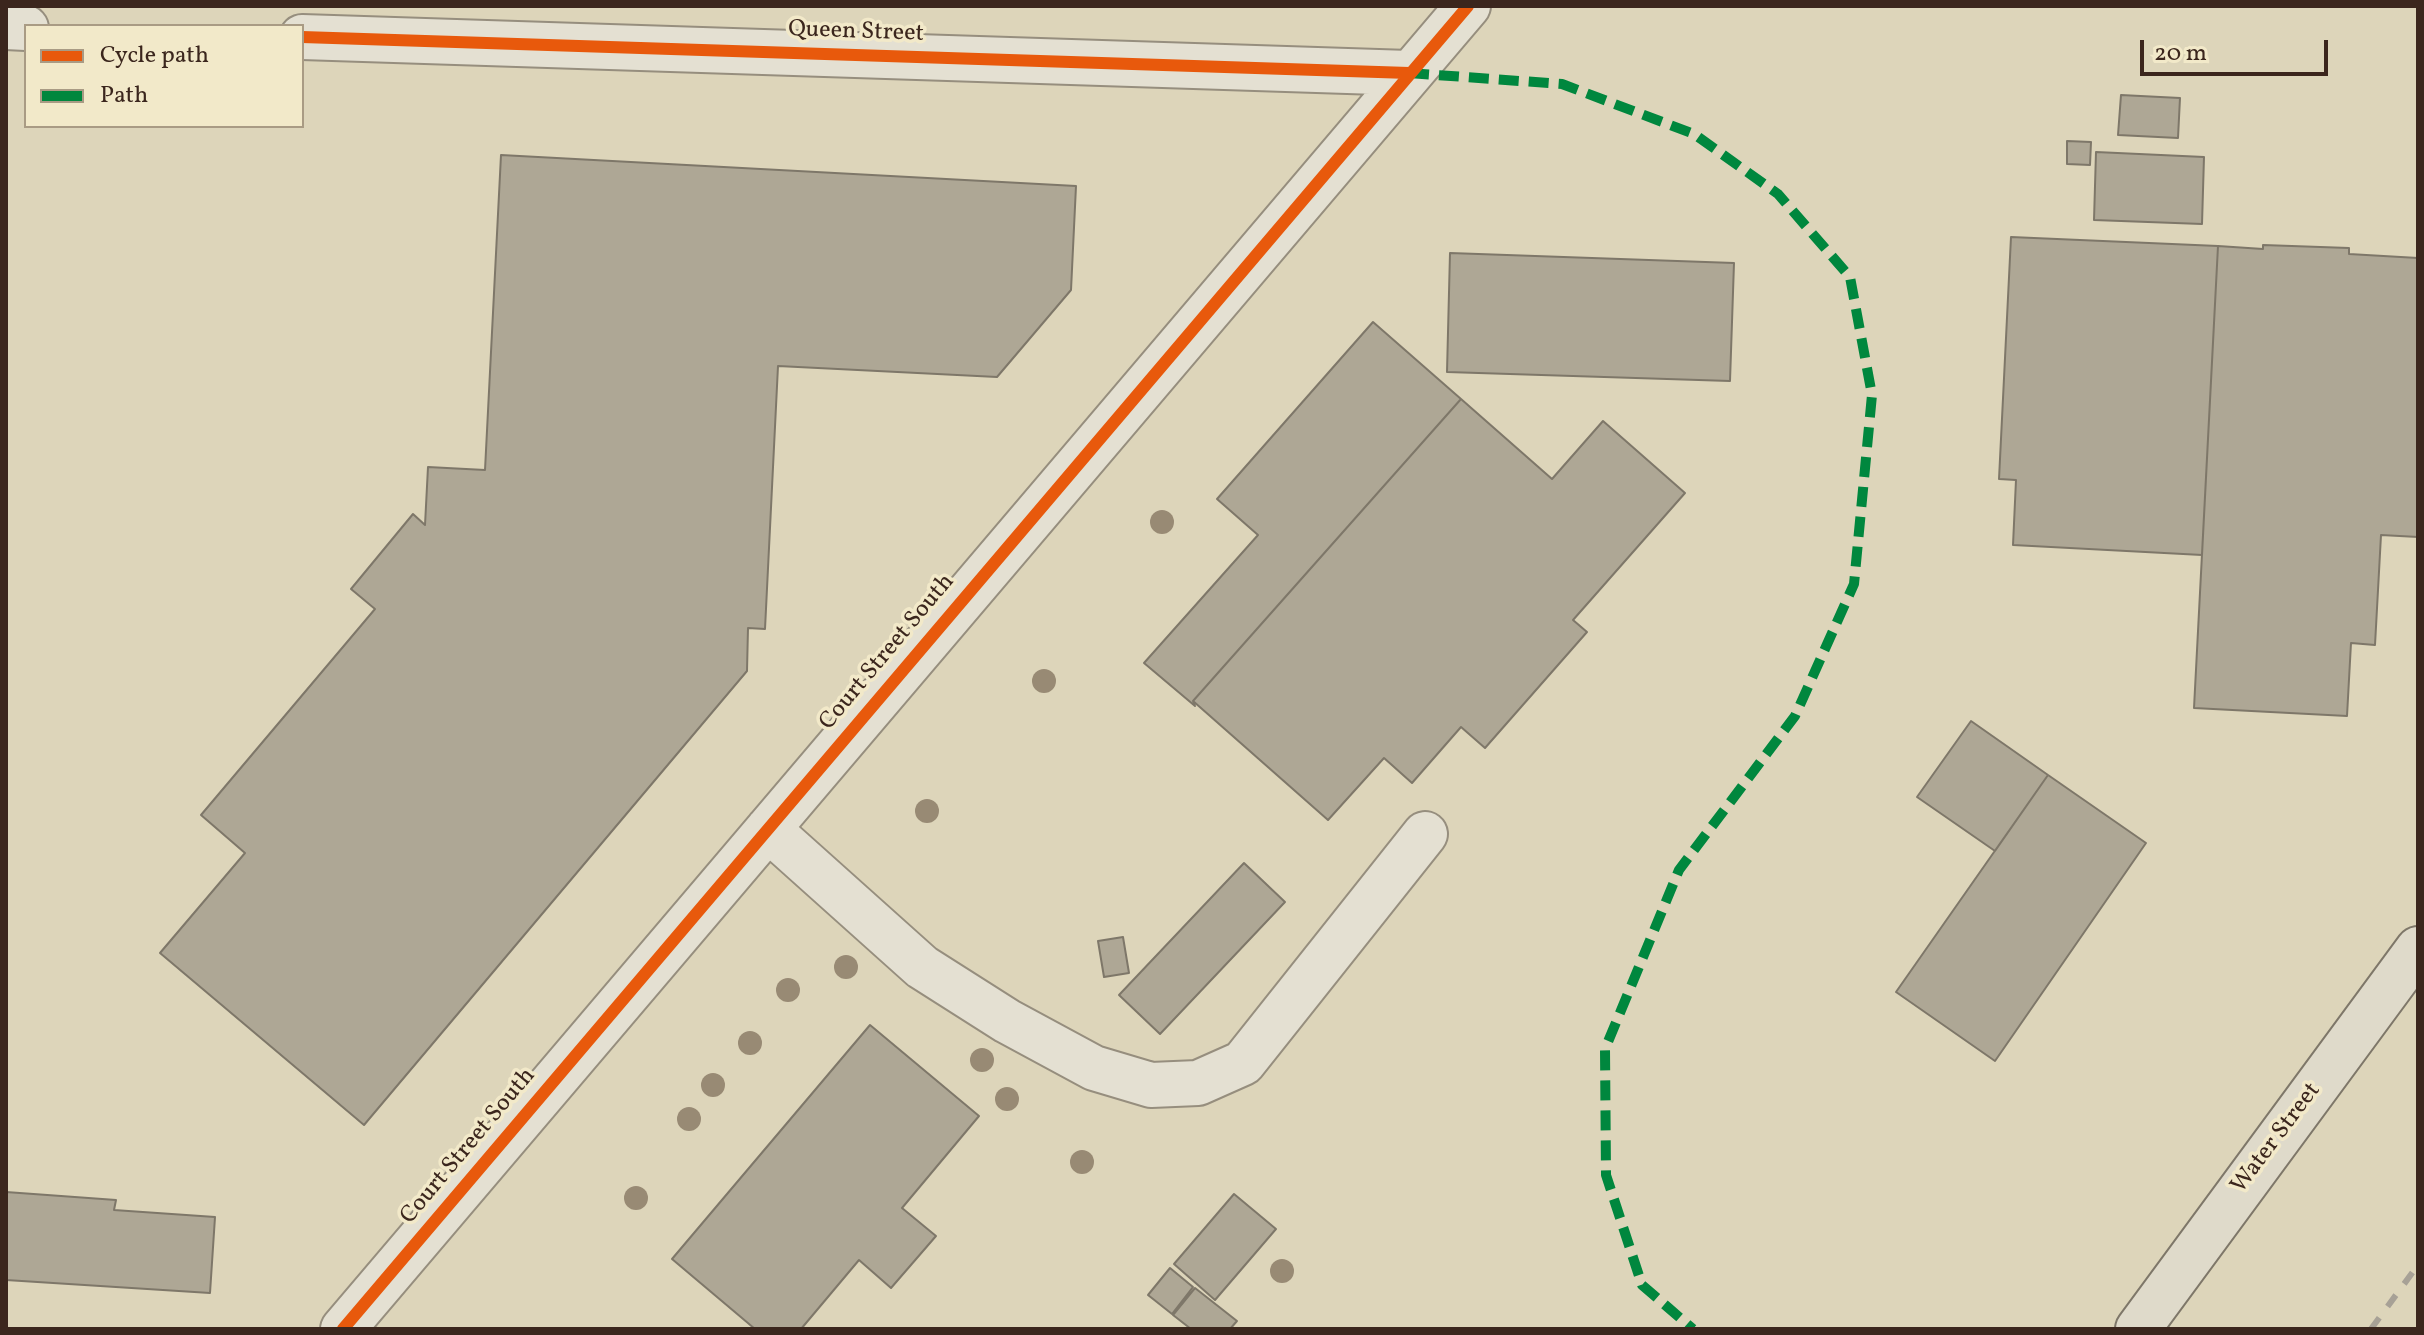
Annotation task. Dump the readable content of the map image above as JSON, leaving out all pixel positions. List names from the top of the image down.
{
  "streets": {
    "main road": ["Water Street"],
    "street": ["Queen Street", "Court Street South"]
  },
  "crossings": [
    ["Queen Street", "Court Street South"]
  ],
  "legend": ["Cycle path", "Path"],
  "scale_bar": "20 m"
}
